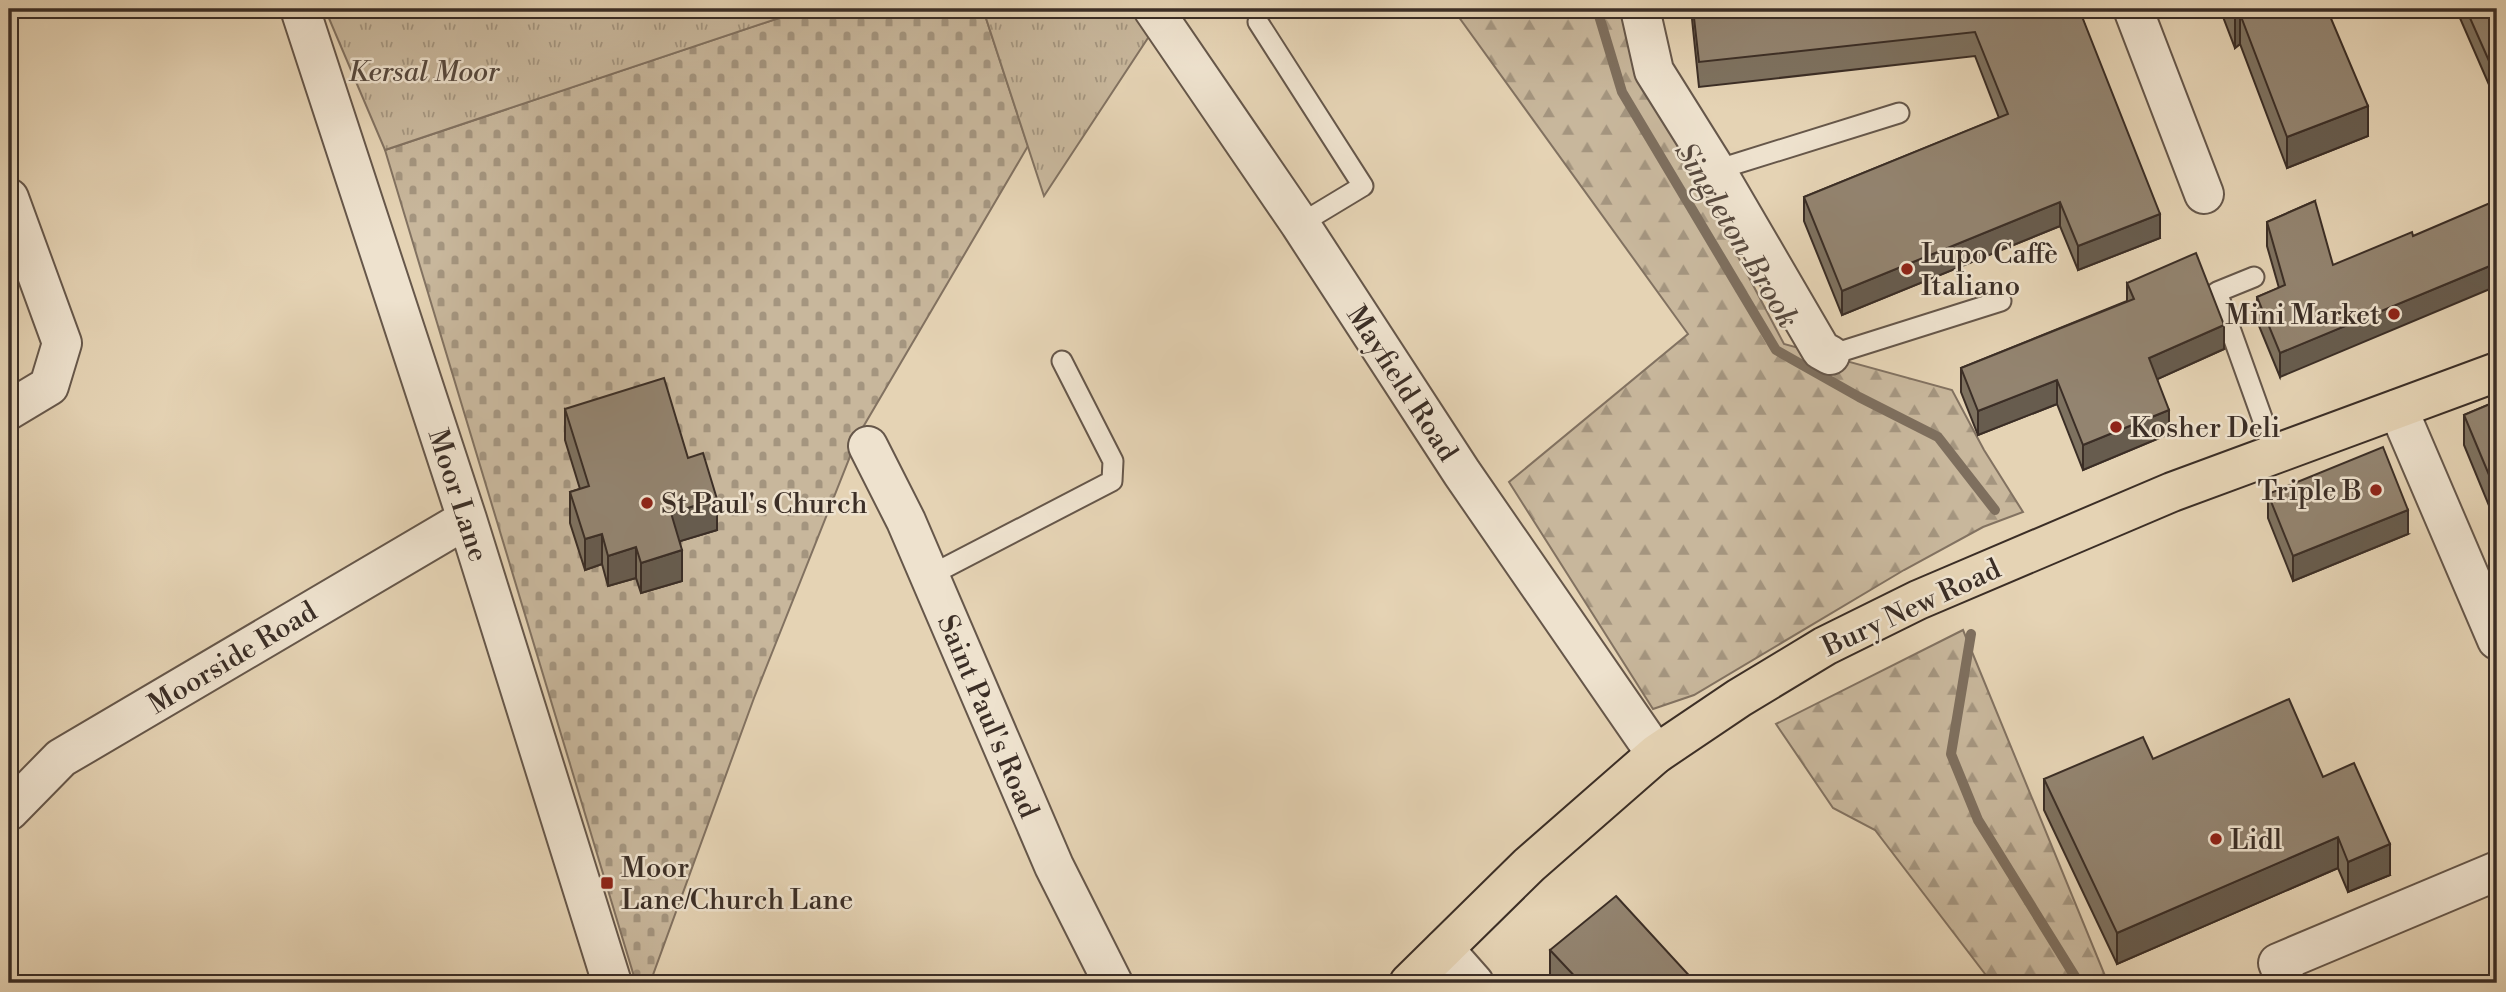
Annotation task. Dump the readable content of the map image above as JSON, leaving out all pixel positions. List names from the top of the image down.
{
  "streets": {
    "highway": ["Bury New Road"],
    "street": [
      "Mayfield Road",
      "Moor Lane",
      "Moorside Road",
      "Saint Paul's Road"
    ]
  },
  "crossings": [
    ["Mayfield Road", "Bury New Road"],
    ["Moor Lane", "Moorside Road"]
  ],
  "water": ["Singleton Brook"],
  "parks": ["Kersal Moor"],
  "places": {
    "other": [
      "Lupo Caffè Italiano",
      "Mini Market",
      "Kosher Deli",
      "Triple B",
      "St Paul's Church",
      "Lidl"
    ],
    "transit": ["Moor Lane/Church Lane"]
  }
}
